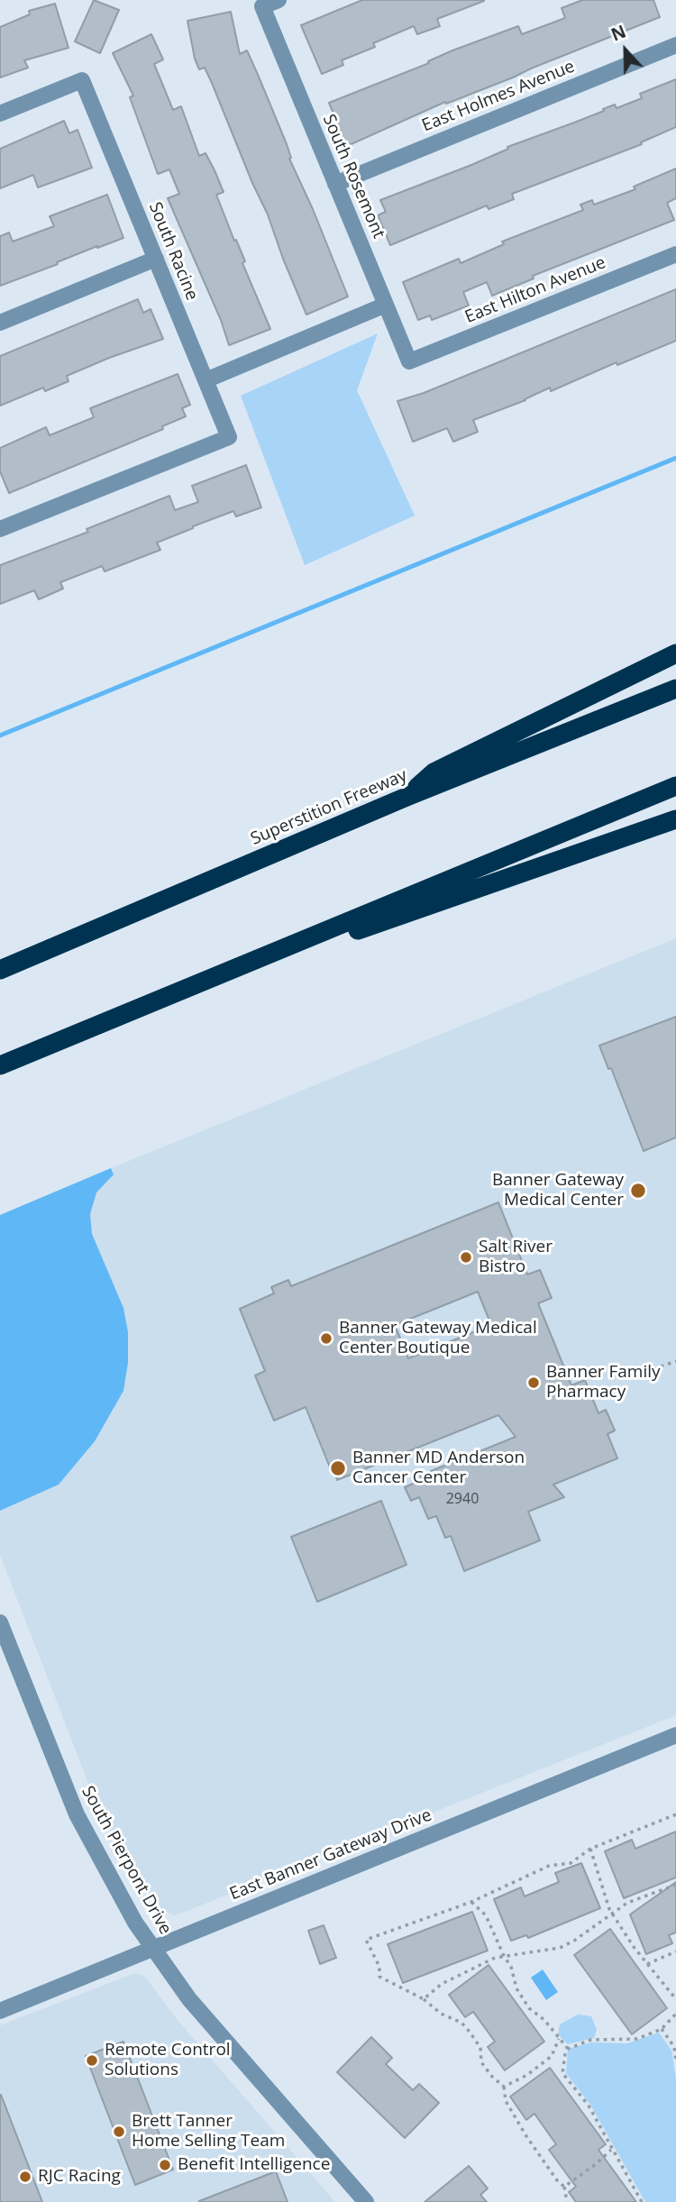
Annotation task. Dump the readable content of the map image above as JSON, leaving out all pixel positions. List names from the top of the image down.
{
  "streets": {
    "highway": ["Superstition Freeway"],
    "street": [
      "East Holmes Avenue",
      "South Rosemont",
      "South Racine",
      "East Hilton Avenue",
      "East Banner Gateway Drive",
      "South Pierpont Drive"
    ]
  },
  "crossings": [
    ["East Holmes Avenue", "South Rosemont"],
    ["South Rosemont", "East Hilton Avenue"],
    ["East Banner Gateway Drive", "South Pierpont Drive"]
  ],
  "places": [
    "Banner Gateway Medical Center",
    "Salt River Bistro",
    "Banner Gateway Medical Center Boutique",
    "Banner Family Pharmacy",
    "Banner MD Anderson Cancer Center",
    "Remote Control Solutions",
    "Brett Tanner Home Selling Team",
    "Benefit Intelligence",
    "RJC Racing"
  ],
  "house_numbers": ["2940"],
  "north": "top"
}
